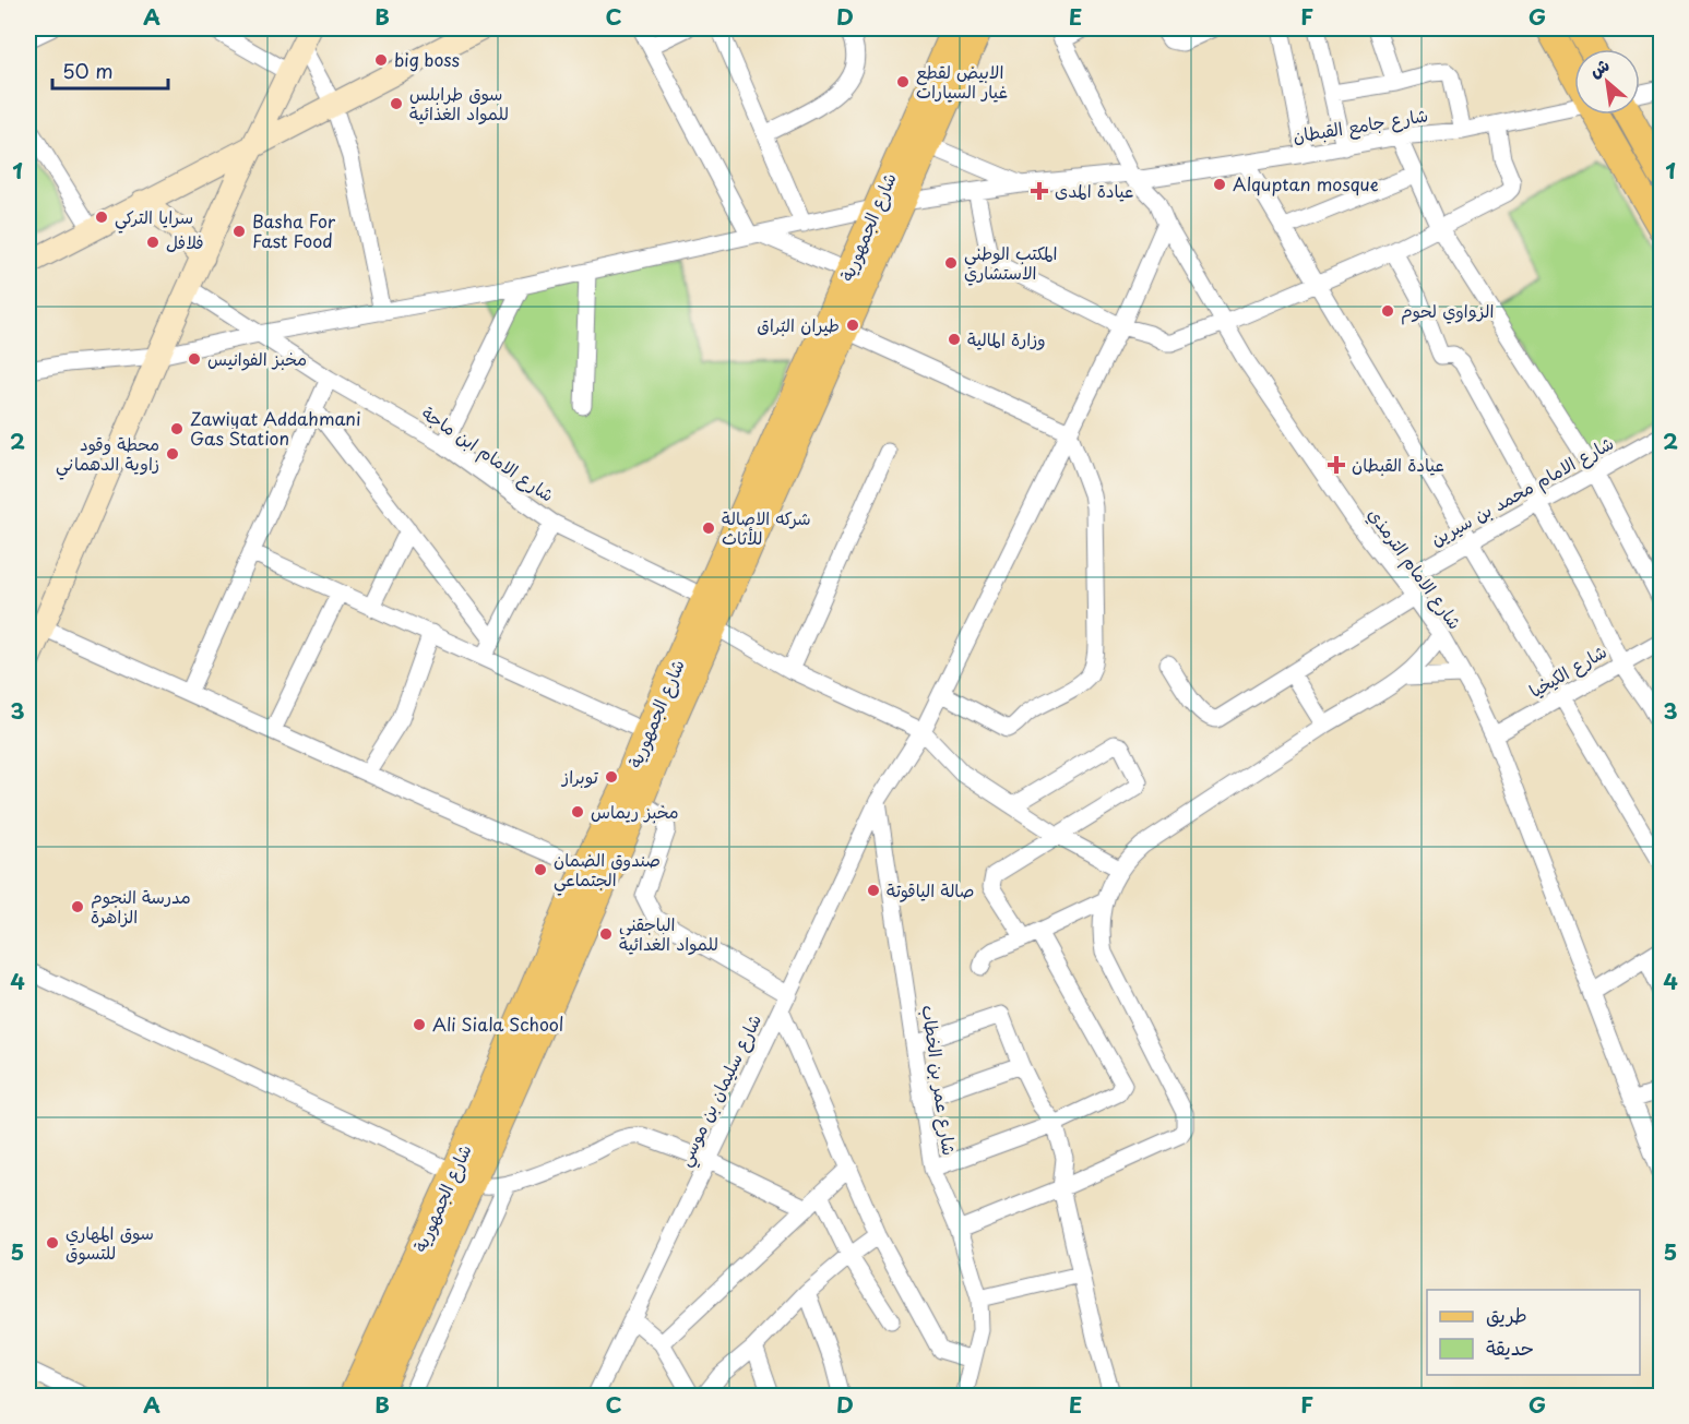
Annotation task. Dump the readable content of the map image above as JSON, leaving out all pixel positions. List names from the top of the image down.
{
  "streets": {
    "main road": ["شارع الجمهورية"],
    "street": [
      "شارع جامع القبطان",
      "شارع الامام ابن ماجة",
      "شارع الامام محمد بن سيرين",
      "شارع الامام الترمذي",
      "شارع الكيخيا",
      "شارع عمر بن الخطاب",
      "شارع سليمان بن موسي"
    ]
  },
  "crossings": [
    ["شارع جامع القبطان", "شارع الجمهورية"],
    ["شارع جامع القبطان", "شارع الامام ابن ماجة"],
    ["شارع جامع القبطان", "شارع الامام الترمذي"],
    ["شارع الجمهورية", "شارع الامام ابن ماجة"],
    ["شارع الامام محمد بن سيرين", "شارع الامام الترمذي"],
    ["شارع الامام الترمذي", "شارع الكيخيا"],
    ["شارع الامام الترمذي", "شارع سليمان بن موسي"],
    ["شارع عمر بن الخطاب", "شارع سليمان بن موسي"]
  ],
  "places": {
    "other": [
      "big boss",
      "الابيض لقطع غيار السيارات",
      "سوق طرابلس للمواد الغذائية",
      "Alquptan mosque",
      "سرايا التركي",
      "Basha For Fast Food",
      "فلافل",
      "المكتب الوطني الاستشاري",
      "الزواوي لحوم",
      "طيران البُراق",
      "وزارة المالية",
      "مخبز الفوانيس",
      "Zawiyat Addahmani Gas Station",
      "محطة وقود زاوية الدهماني",
      "شركه الاصالة للأثاث",
      "توبراز",
      "مخبز ريماس",
      "صندوق الضمان الجتماعي",
      "صالة الياقوتة",
      "مدرسة النجوم الزاهرة",
      "الباجقني للمواد الغدائية",
      "Ali Siala School",
      "سوق المهاري للتسوق"
    ],
    "health": ["عيادة المدى", "عيادة القبطان"]
  },
  "legend": ["طريق", "حديقة"],
  "scale_bar": "50 m",
  "north": "top left",
  "grid": {
    "columns": [
      "A",
      "B",
      "C",
      "D",
      "E",
      "F",
      "G"
    ],
    "rows": [
      "1",
      "2",
      "3",
      "4",
      "5"
    ]
  }
}
